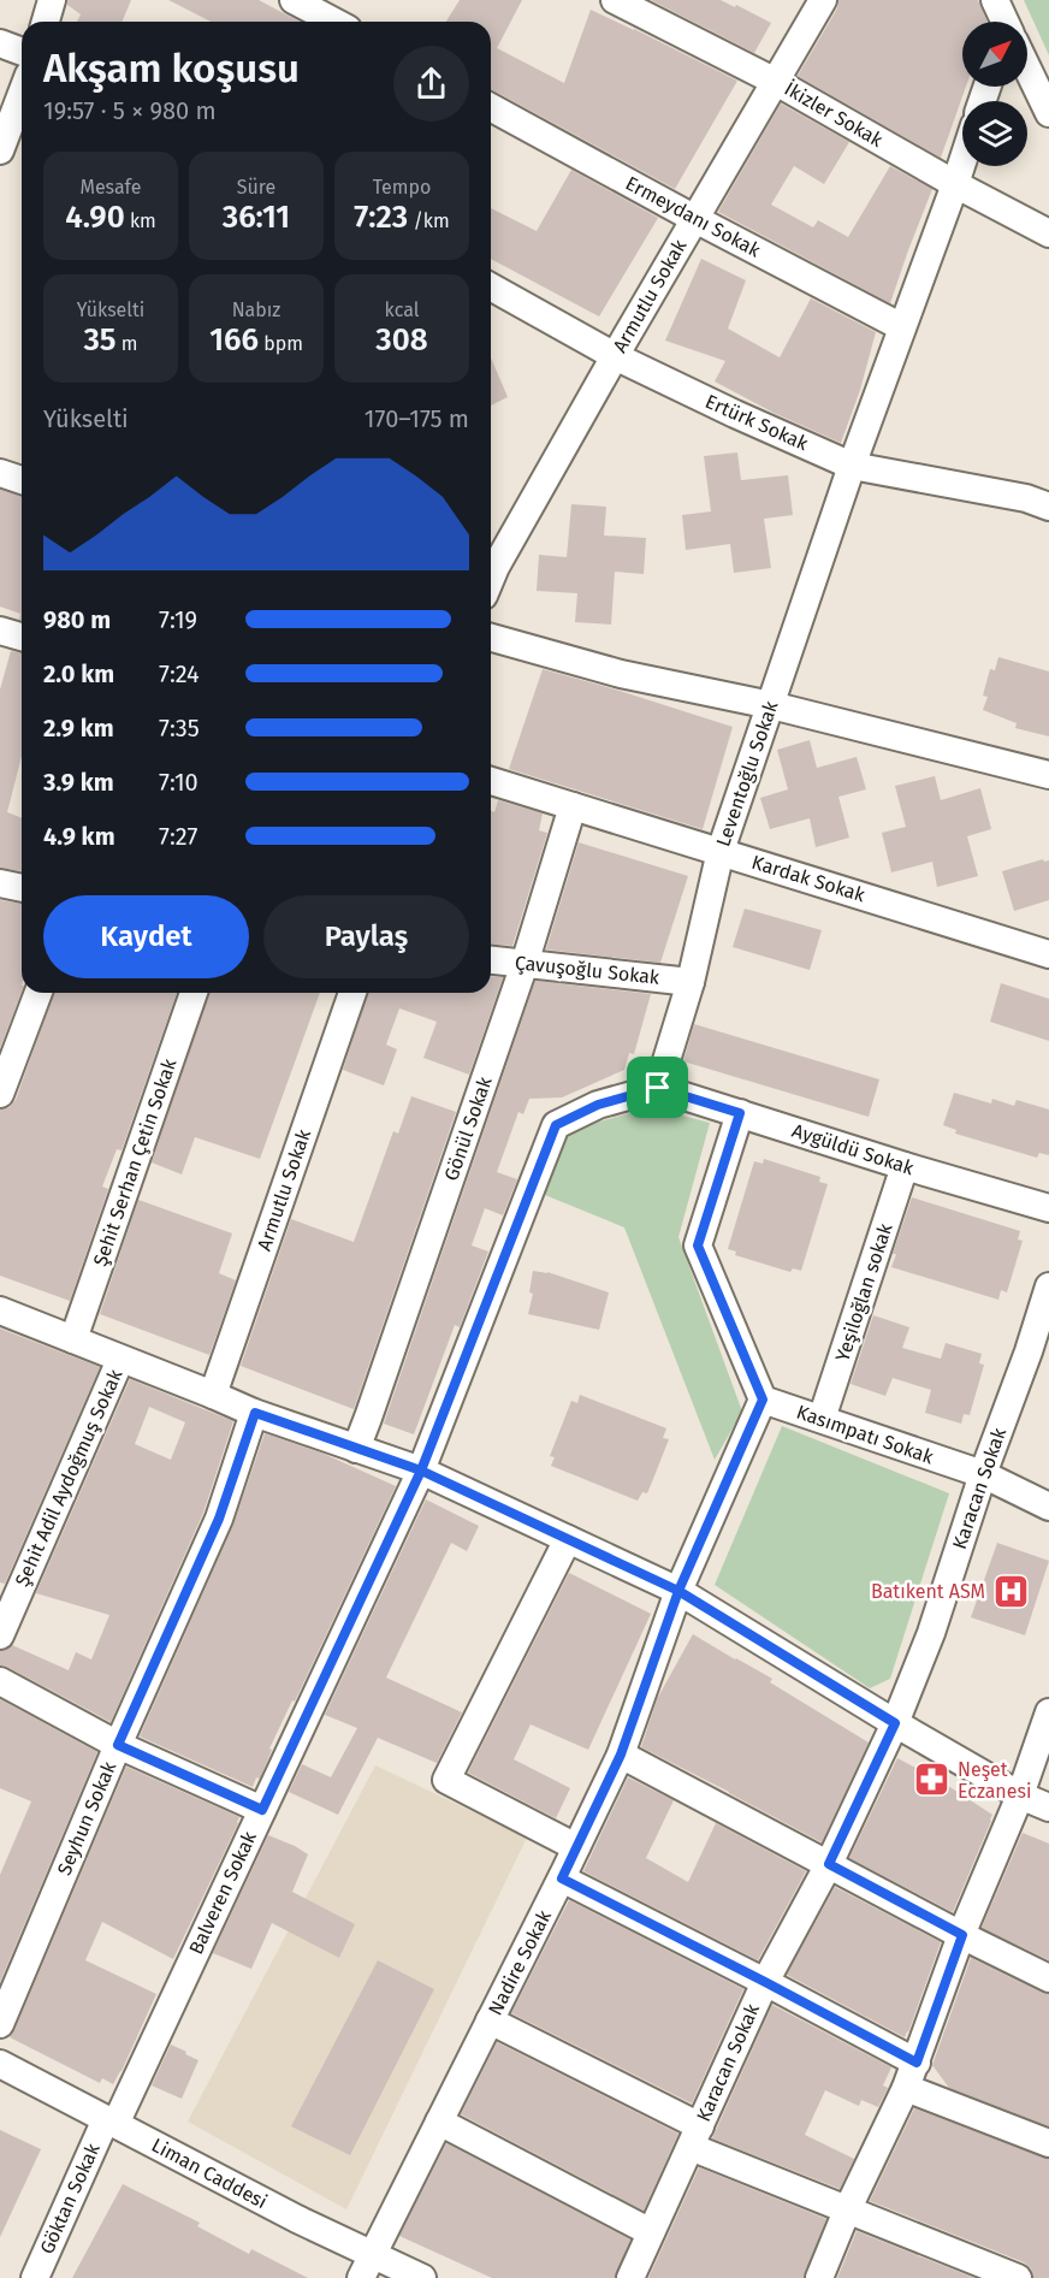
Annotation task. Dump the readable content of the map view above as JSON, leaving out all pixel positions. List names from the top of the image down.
{
  "streets": {
    "street": [
      "İkizler Sokak",
      "Ermeydanı Sokak",
      "Armutlu Sokak",
      "Ertürk Sokak",
      "Leventoğlu Sokak",
      "Kardak Sokak",
      "Çavuşoğlu Sokak",
      "Gönül Sokak",
      "Aygüldü Sokak",
      "Şehit Serhan Çetin Sokak",
      "Yeşiloğlan sokak",
      "Kasımpatı Sokak",
      "Şehit Adil Aydoğmuş Sokak",
      "Karacan Sokak",
      "Seyhun Sokak",
      "Balveren Sokak",
      "Nadire Sokak",
      "Liman Caddesi",
      "Göktan Sokak"
    ]
  },
  "crossings": [
    ["İkizler Sokak", "Armutlu Sokak"],
    ["Ermeydanı Sokak", "Armutlu Sokak"],
    ["Ermeydanı Sokak", "Leventoğlu Sokak"],
    ["Armutlu Sokak", "Ertürk Sokak"],
    ["Ertürk Sokak", "Leventoğlu Sokak"],
    ["Leventoğlu Sokak", "Kardak Sokak"],
    ["Leventoğlu Sokak", "Çavuşoğlu Sokak"],
    ["Leventoğlu Sokak", "Aygüldü Sokak"],
    ["Leventoğlu Sokak", "Balveren Sokak"],
    ["Kardak Sokak", "Gönül Sokak"],
    ["Çavuşoğlu Sokak", "Gönül Sokak"],
    ["Aygüldü Sokak", "Yeşiloğlan sokak"],
    ["Aygüldü Sokak", "Balveren Sokak"],
    ["Yeşiloğlan sokak", "Kasımpatı Sokak"],
    ["Kasımpatı Sokak", "Karacan Sokak"],
    ["Kasımpatı Sokak", "Nadire Sokak"],
    ["Balveren Sokak", "Liman Caddesi"],
    ["Balveren Sokak", "Göktan Sokak"],
    ["Nadire Sokak", "Liman Caddesi"],
    ["Liman Caddesi", "Göktan Sokak"]
  ],
  "places": {
    "hospital": ["Batıkent ASM"],
    "pharmacy": ["Neşet Eczanesi"]
  },
  "north": "top right",
  "page": {
    "heading": ["Akşam koşusu", "19:57 · 5 × 980 m"],
    "stats": [
      ["Mesafe", "4.90 km"],
      ["Süre", "36:11"],
      ["Tempo", "7:23 /km"],
      ["Yükselti", "35 m"],
      ["Nabız", "166 bpm"],
      ["kcal", "308"]
    ],
    "chart": ["Yükselti", "170–175 m"],
    "list": [
      {
        "name": "980 m",
        "note": "7:19"
      },
      {
        "name": "2.0 km",
        "note": "7:24"
      },
      {
        "name": "2.9 km",
        "note": "7:35"
      },
      {
        "name": "3.9 km",
        "note": "7:10"
      },
      {
        "name": "4.9 km",
        "note": "7:27"
      }
    ],
    "buttons": ["Kaydet", "Paylaş"]
  }
}
